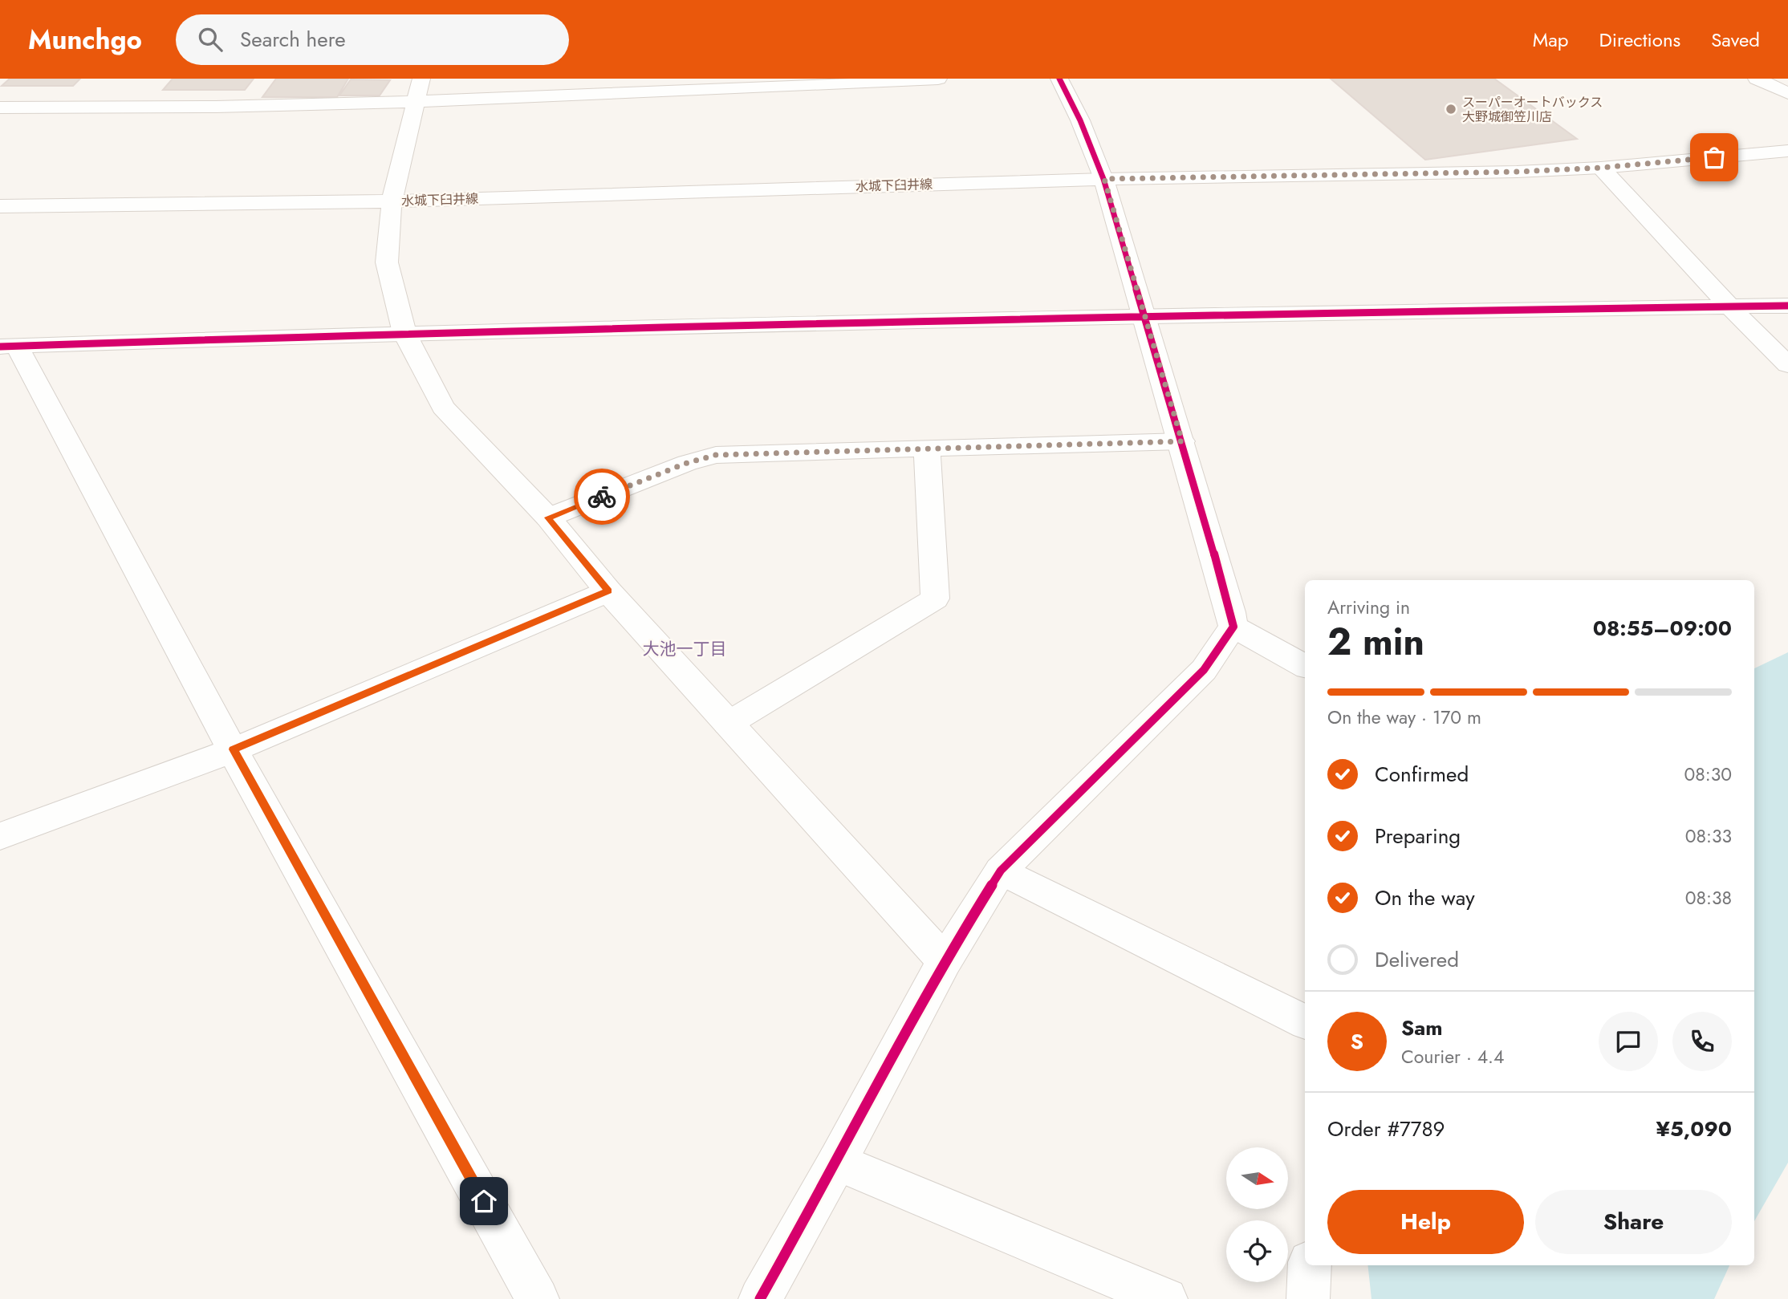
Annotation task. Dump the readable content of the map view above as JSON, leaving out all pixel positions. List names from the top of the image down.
{
  "streets": {
    "street": ["水城下臼井線"]
  },
  "districts": ["大池一丁目"],
  "places": ["スーパーオートバックス 大野城御笠川店"],
  "north": "right",
  "page": {
    "header": "Munchgo",
    "search": "Search here",
    "nav": ["Map", "Directions", "Saved"],
    "heading": ["2 min", "Arriving in", "08:55–09:00"],
    "panel": [
      "Sam",
      "Courier · 4.4",
      "Order #7789",
      "¥5,090"
    ],
    "bar": "On the way · 170 m",
    "list": [
      ["Confirmed", "08:30"],
      ["Preparing", "08:33"],
      ["On the way", "08:38"],
      "Delivered"
    ],
    "round": "S",
    "buttons": ["Help", "Share"]
  }
}
